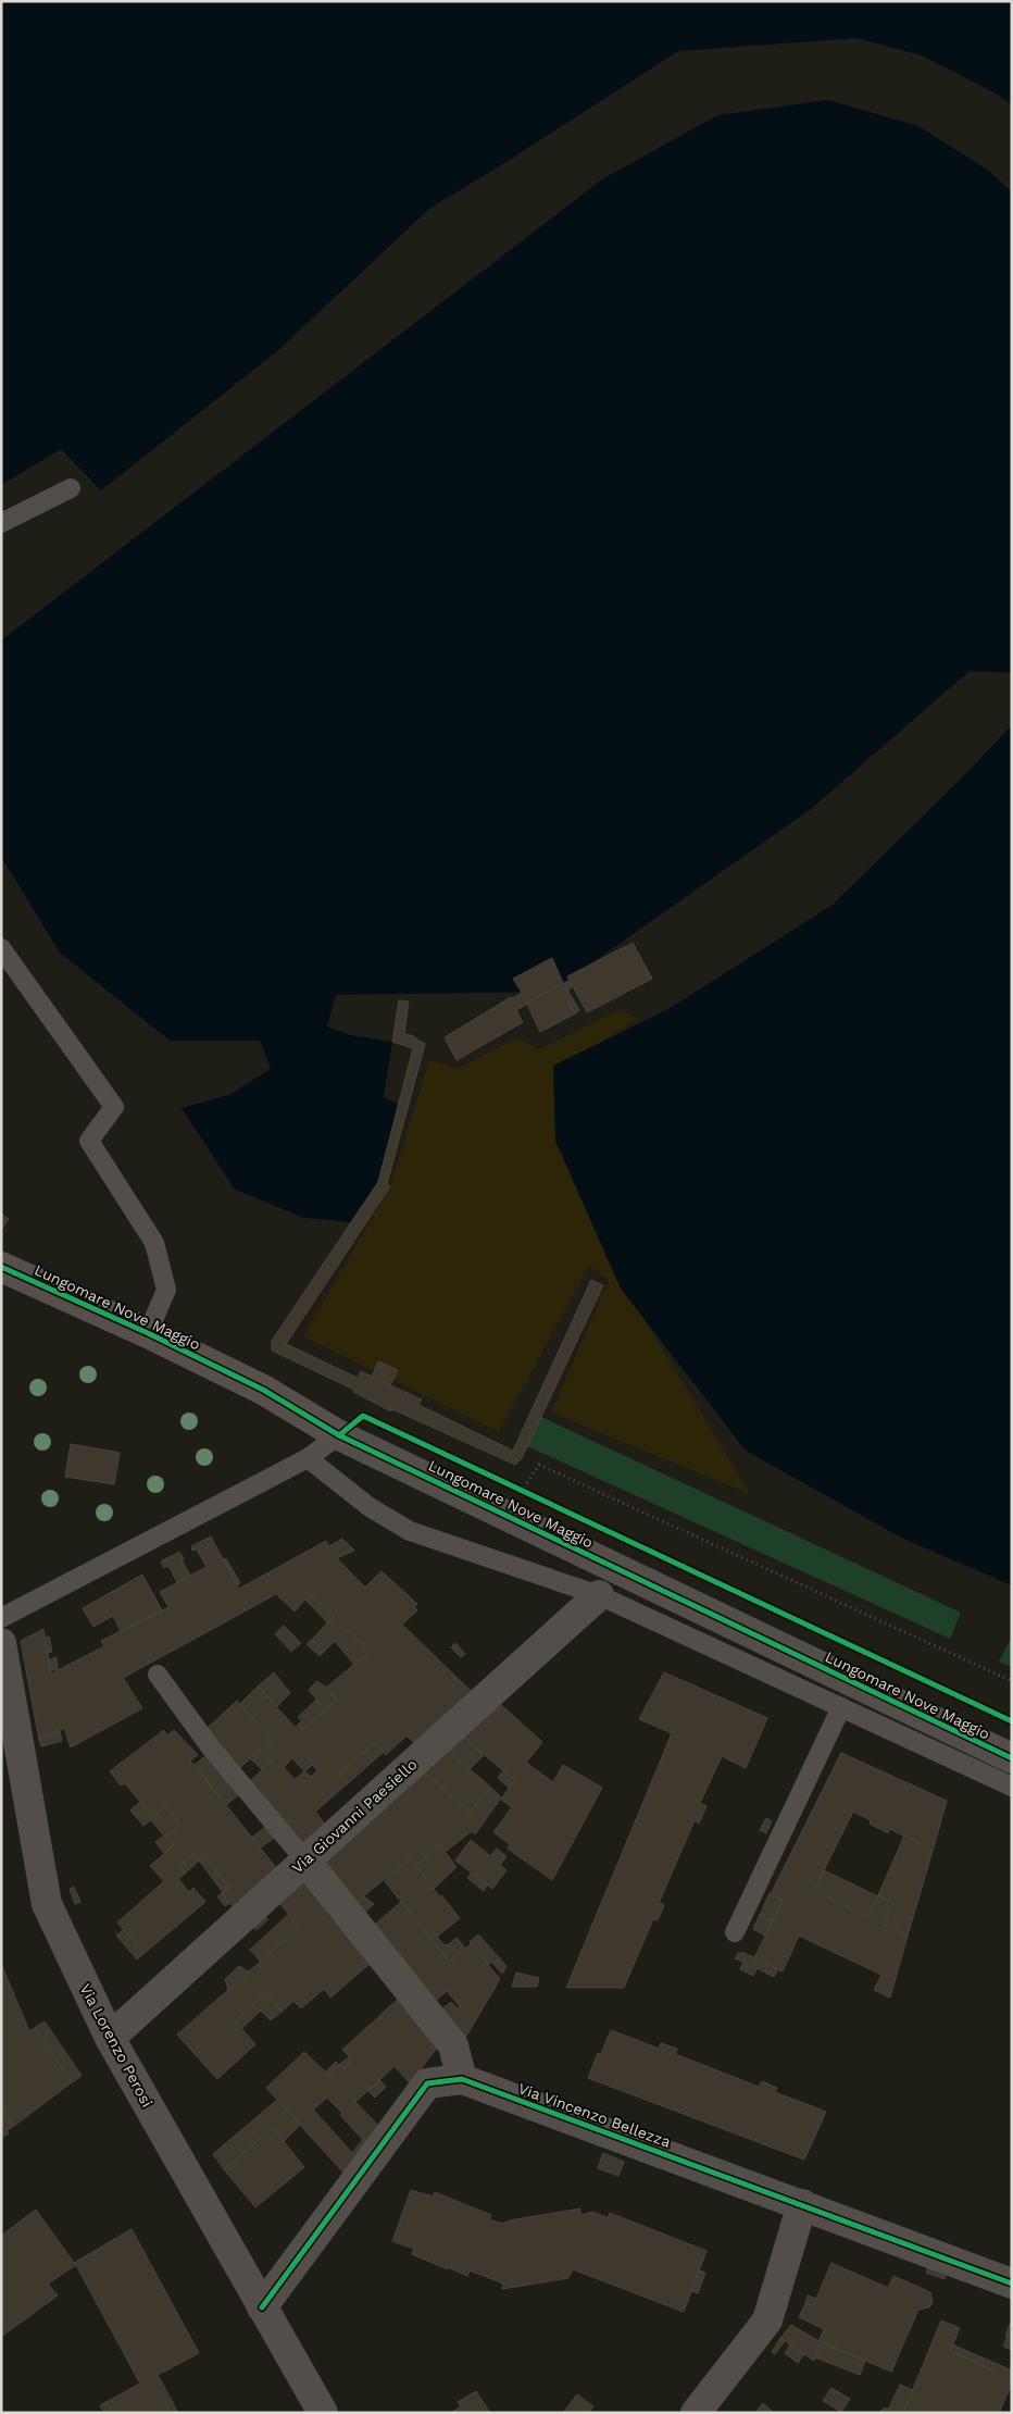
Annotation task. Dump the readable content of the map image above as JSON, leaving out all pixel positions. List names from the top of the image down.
{
  "streets": {
    "street": [
      "Lungomare Nove Maggio",
      "Via Giovanni Paesiello",
      "Via Lorenzo Perosi",
      "Via Vincenzo Bellezza"
    ]
  },
  "crossings": [
    ["Via Giovanni Paesiello", "Via Lorenzo Perosi"],
    ["Via Lorenzo Perosi", "Via Vincenzo Bellezza"]
  ]
}
